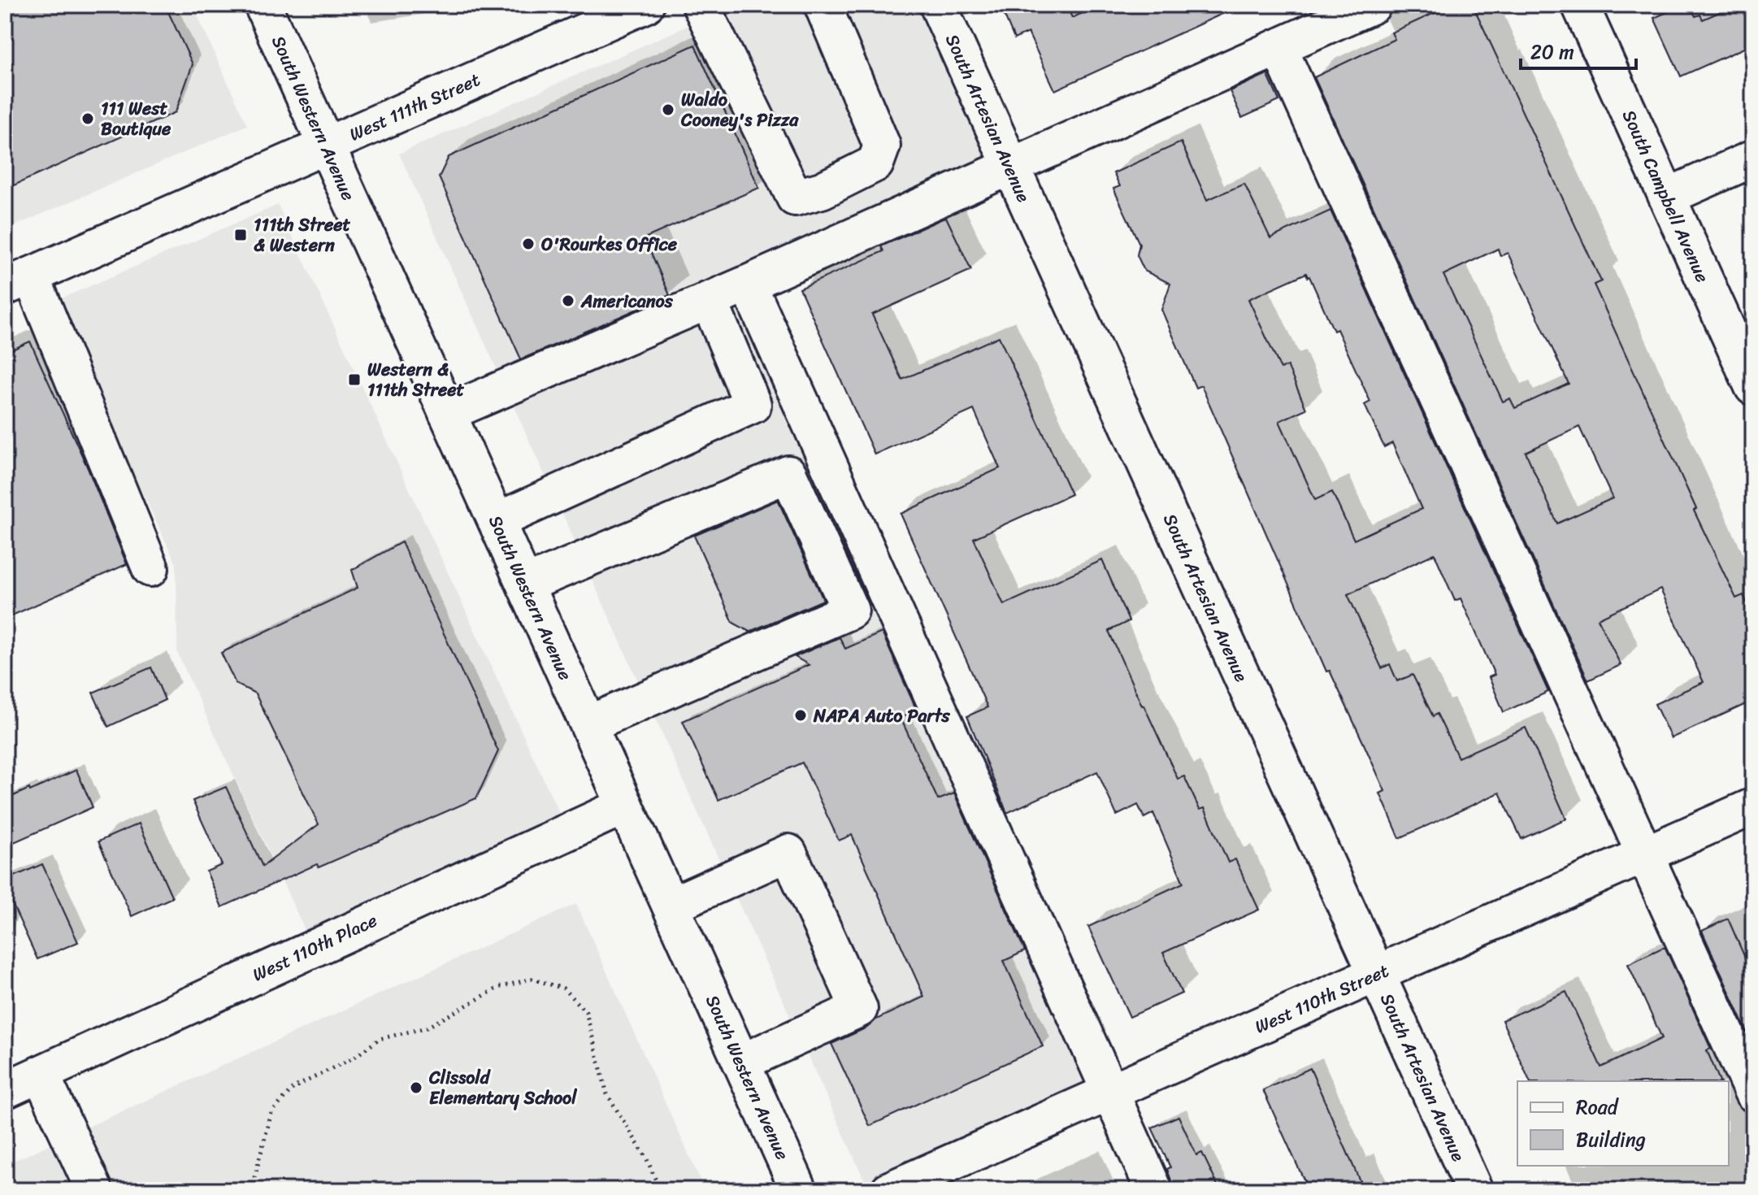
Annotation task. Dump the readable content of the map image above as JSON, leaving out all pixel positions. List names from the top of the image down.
{
  "streets": {
    "street": [
      "West 111th Street",
      "South Western Avenue",
      "South Artesian Avenue",
      "South Campbell Avenue",
      "West 110th Place",
      "West 110th Street"
    ]
  },
  "crossings": [
    ["West 111th Street", "South Western Avenue"],
    ["South Western Avenue", "West 110th Place"],
    ["South Artesian Avenue", "West 110th Street"]
  ],
  "places": {
    "other": [
      "Waldo Cooney's Pizza",
      "111 West Boutique",
      "O'Rourkes Office",
      "Americanos",
      "NAPA Auto Parts",
      "Clissold Elementary School"
    ],
    "transit": ["111th Street & Western", "Western & 111th Street"]
  },
  "legend": ["Road", "Building"],
  "scale_bar": "20 m"
}
